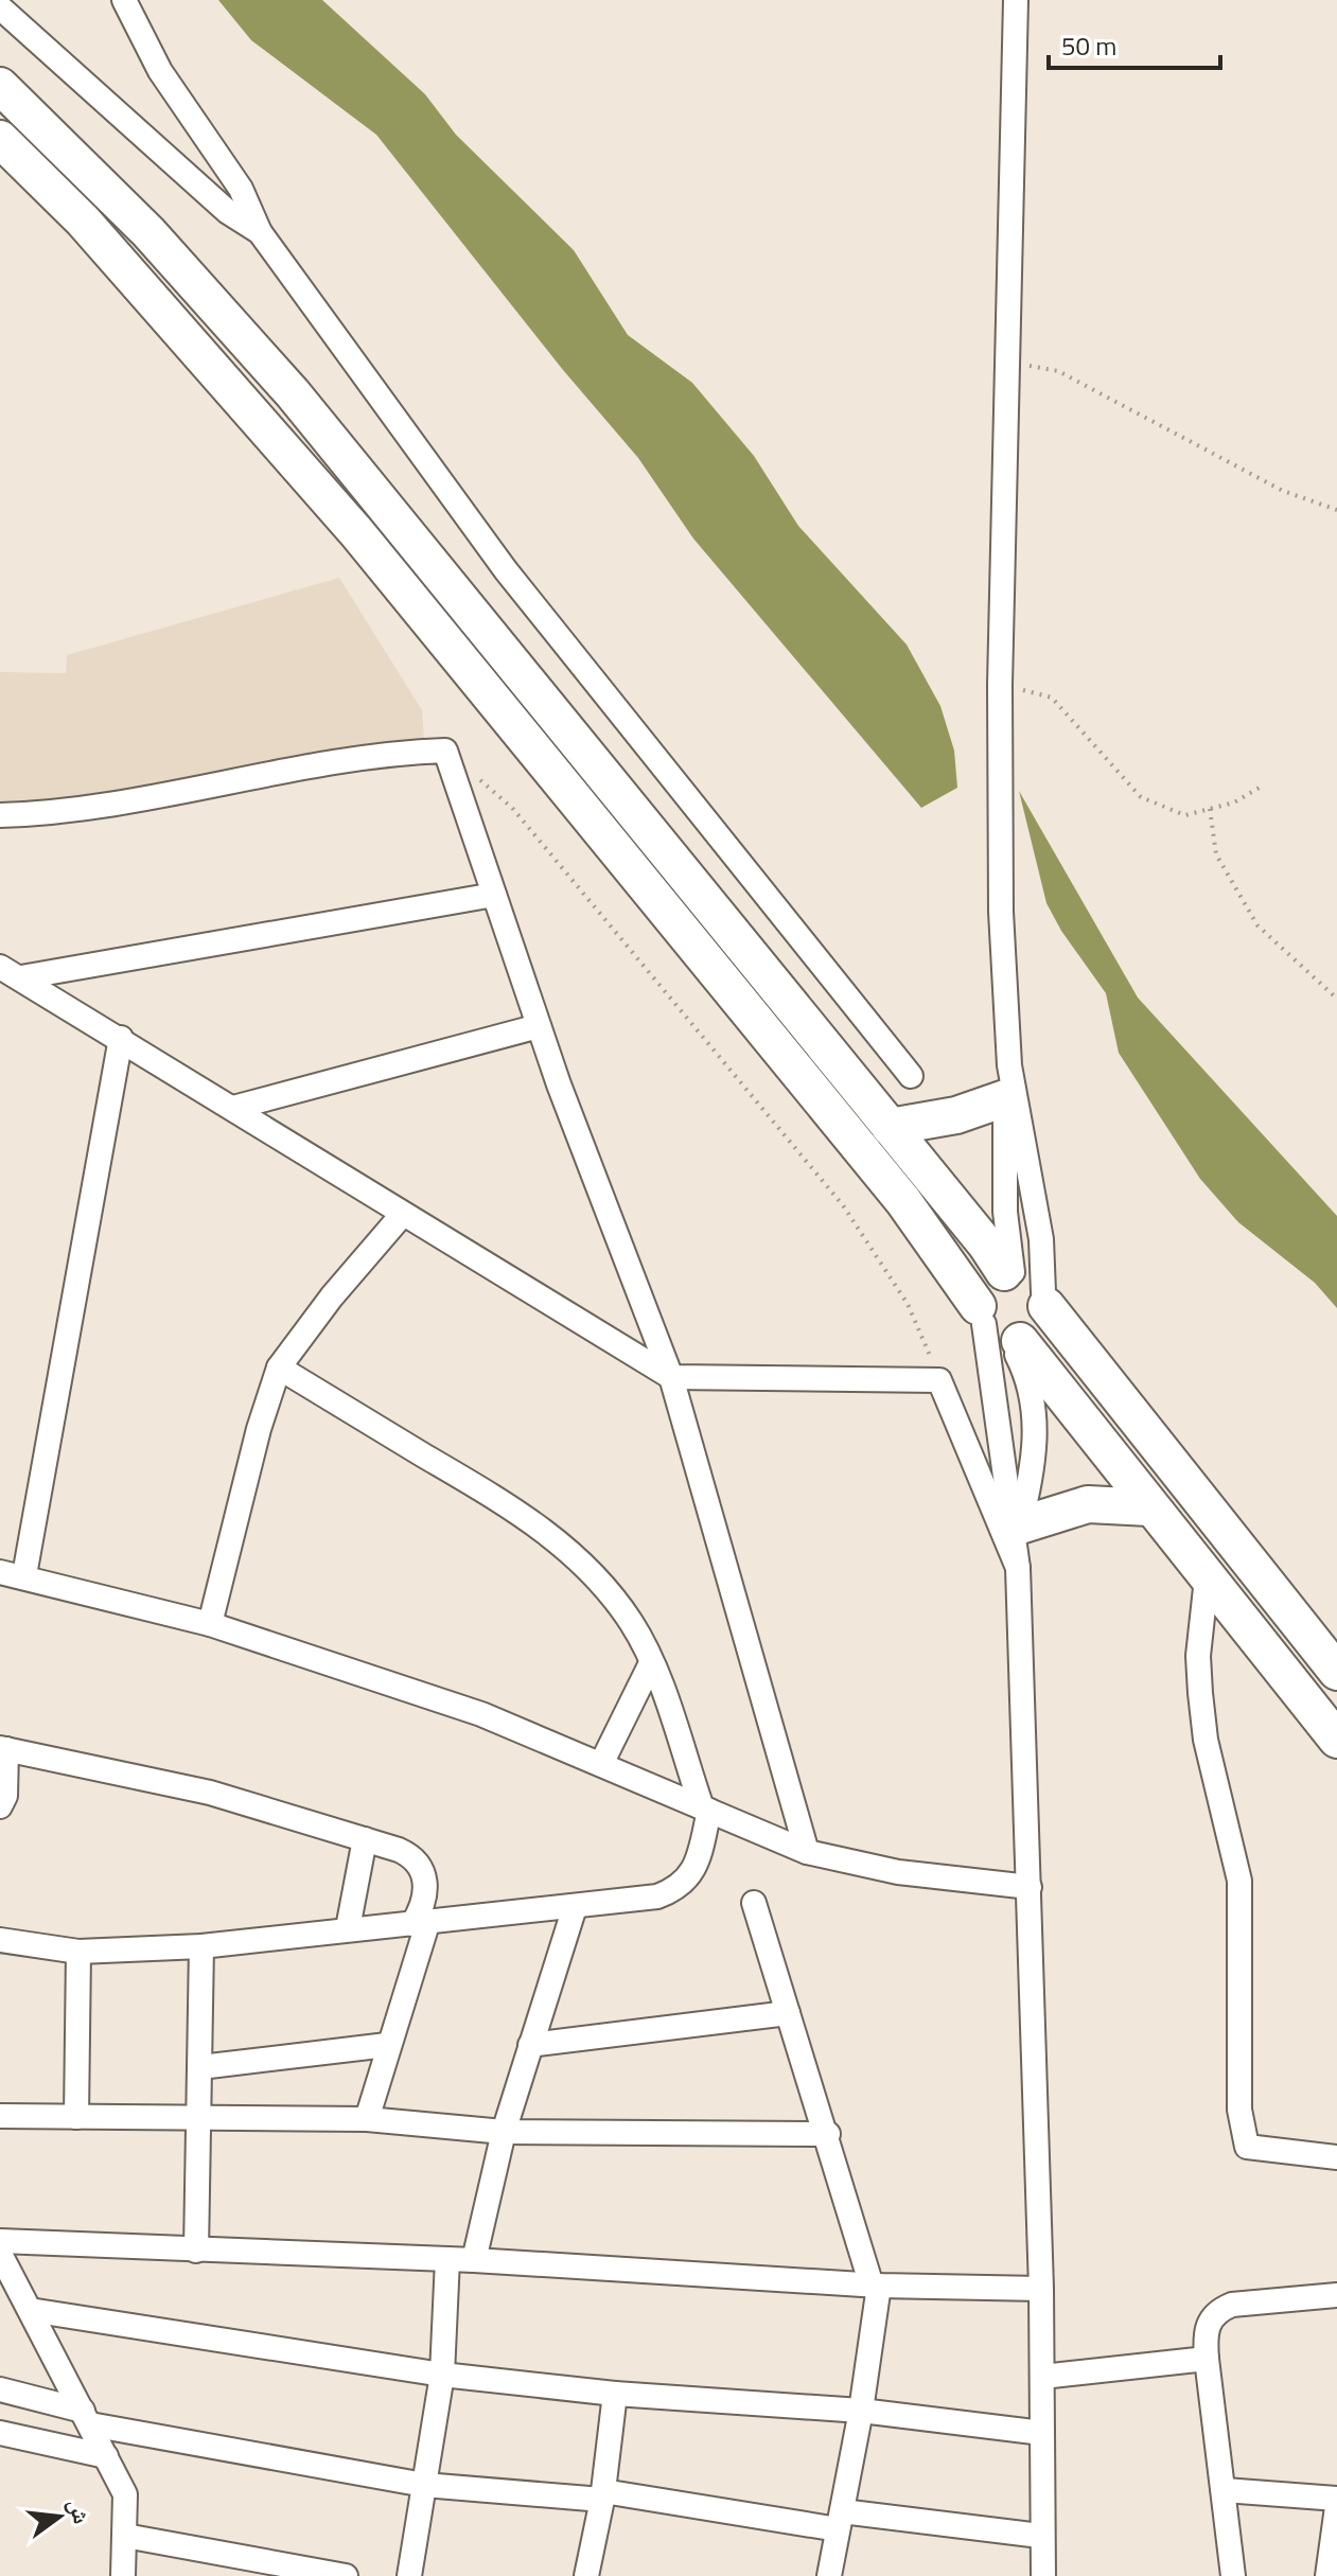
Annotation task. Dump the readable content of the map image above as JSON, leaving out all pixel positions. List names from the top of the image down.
{
  "scale_bar": "50 m",
  "north": "right"
}
